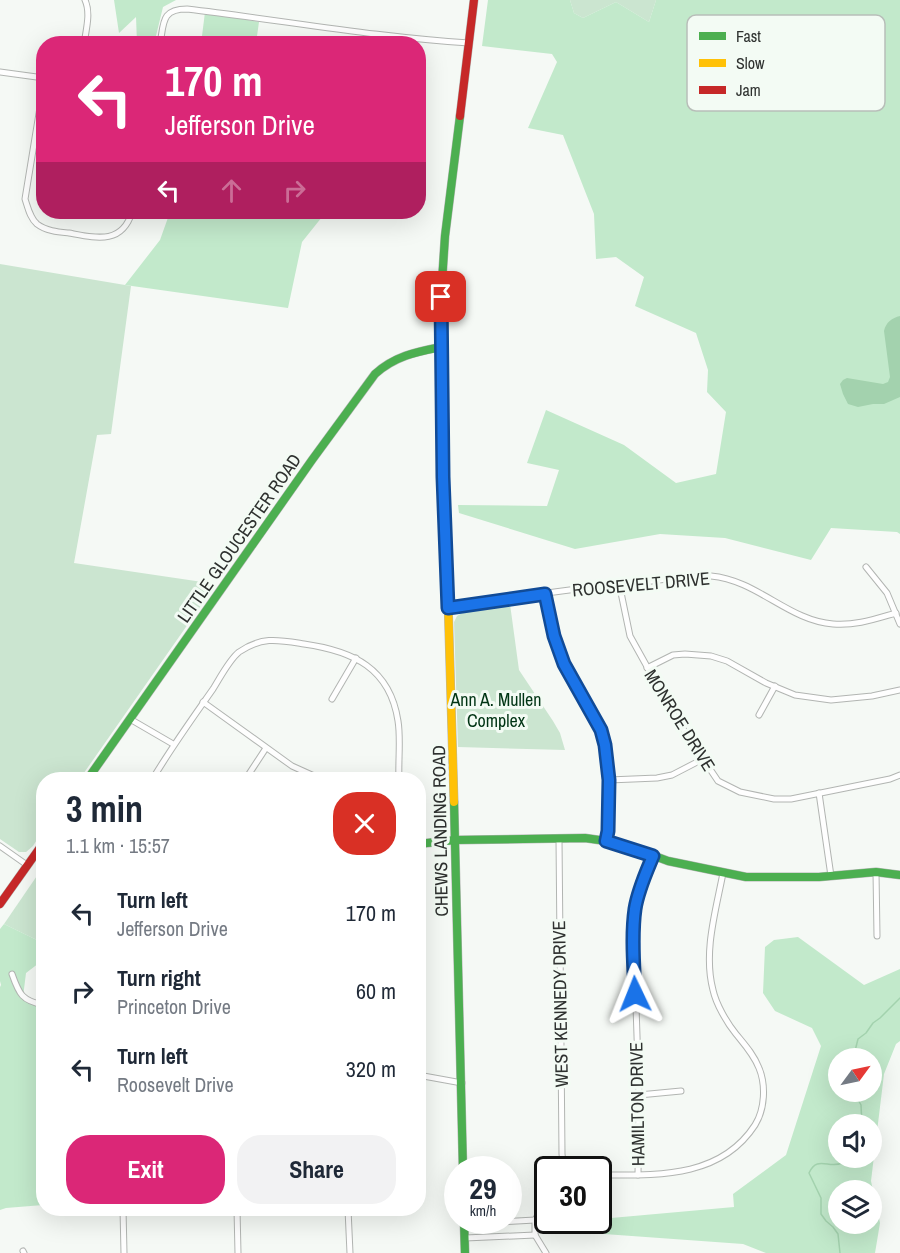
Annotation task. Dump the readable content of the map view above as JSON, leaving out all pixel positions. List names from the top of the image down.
{
  "streets": {
    "main road": ["LITTLE GLOUCESTER ROAD", "CHEWS LANDING ROAD"],
    "street": [
      "ROOSEVELT DRIVE",
      "MONROE DRIVE",
      "WEST KENNEDY DRIVE",
      "HAMILTON DRIVE"
    ]
  },
  "crossings": [
    ["LITTLE GLOUCESTER ROAD", "CHEWS LANDING ROAD"],
    ["ROOSEVELT DRIVE", "MONROE DRIVE"],
    ["ROOSEVELT DRIVE", "CHEWS LANDING ROAD"]
  ],
  "parks": ["Ann A. Mullen Complex"],
  "legend": ["Fast", "Slow", "Jam"],
  "north": "top right",
  "page": {
    "turn": ["170 m", "Jefferson Drive"],
    "heading": ["3 min", "1.1 km · 15:57"],
    "list": [
      {
        "name": "Turn left",
        "note": "Jefferson Drive",
        "value": "170 m"
      },
      {
        "name": "Turn right",
        "note": "Princeton Drive",
        "value": "60 m"
      },
      {
        "name": "Turn left",
        "note": "Roosevelt Drive",
        "value": "320 m"
      }
    ],
    "buttons": ["Exit", "Share"],
    "speed": "29 km/h",
    "limit": "30"
  }
}
